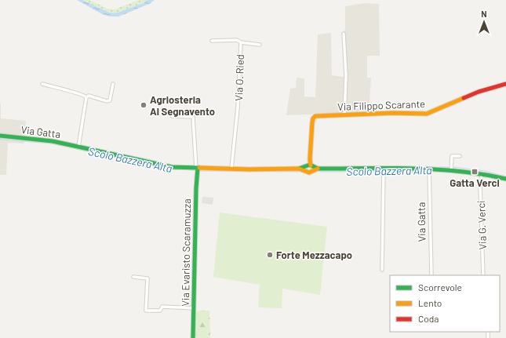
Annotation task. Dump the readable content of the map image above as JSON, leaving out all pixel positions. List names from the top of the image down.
{
  "streets": {
    "street": [
      "Via O. Ried",
      "Via Filippo Scarante",
      "Via Gatta",
      "Via G. Verci",
      "Via Evaristo Scaramuzza"
    ]
  },
  "crossings": [
    ["Via O. Ried", "Via Gatta"],
    ["Via Filippo Scarante", "Via Gatta"],
    ["Via Gatta", "Via Evaristo Scaramuzza"]
  ],
  "water": ["Scolo Bazzera Alta"],
  "places": {
    "other": ["Agriosteria Al Segnavento", "Forte Mezzacapo"],
    "transit": ["Gatta Verci"]
  },
  "legend": ["Scorrevole", "Lento", "Coda"],
  "north": "top"
}
